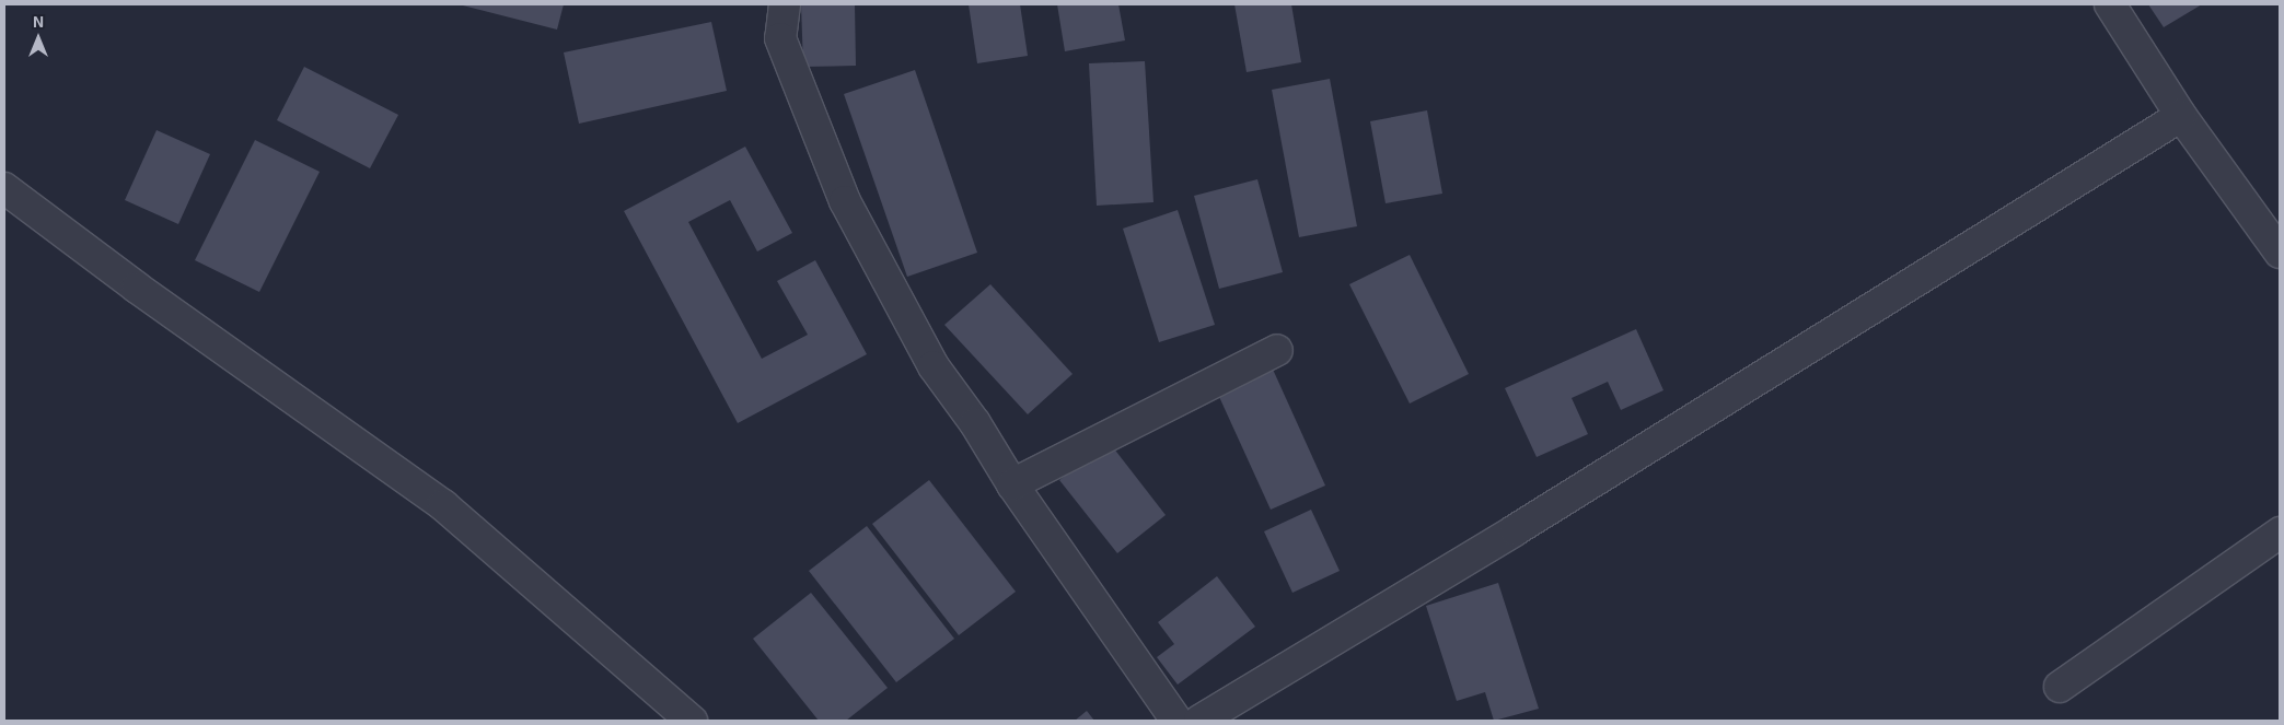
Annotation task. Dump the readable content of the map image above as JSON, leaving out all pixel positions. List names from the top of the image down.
{
  "north": "top"
}
